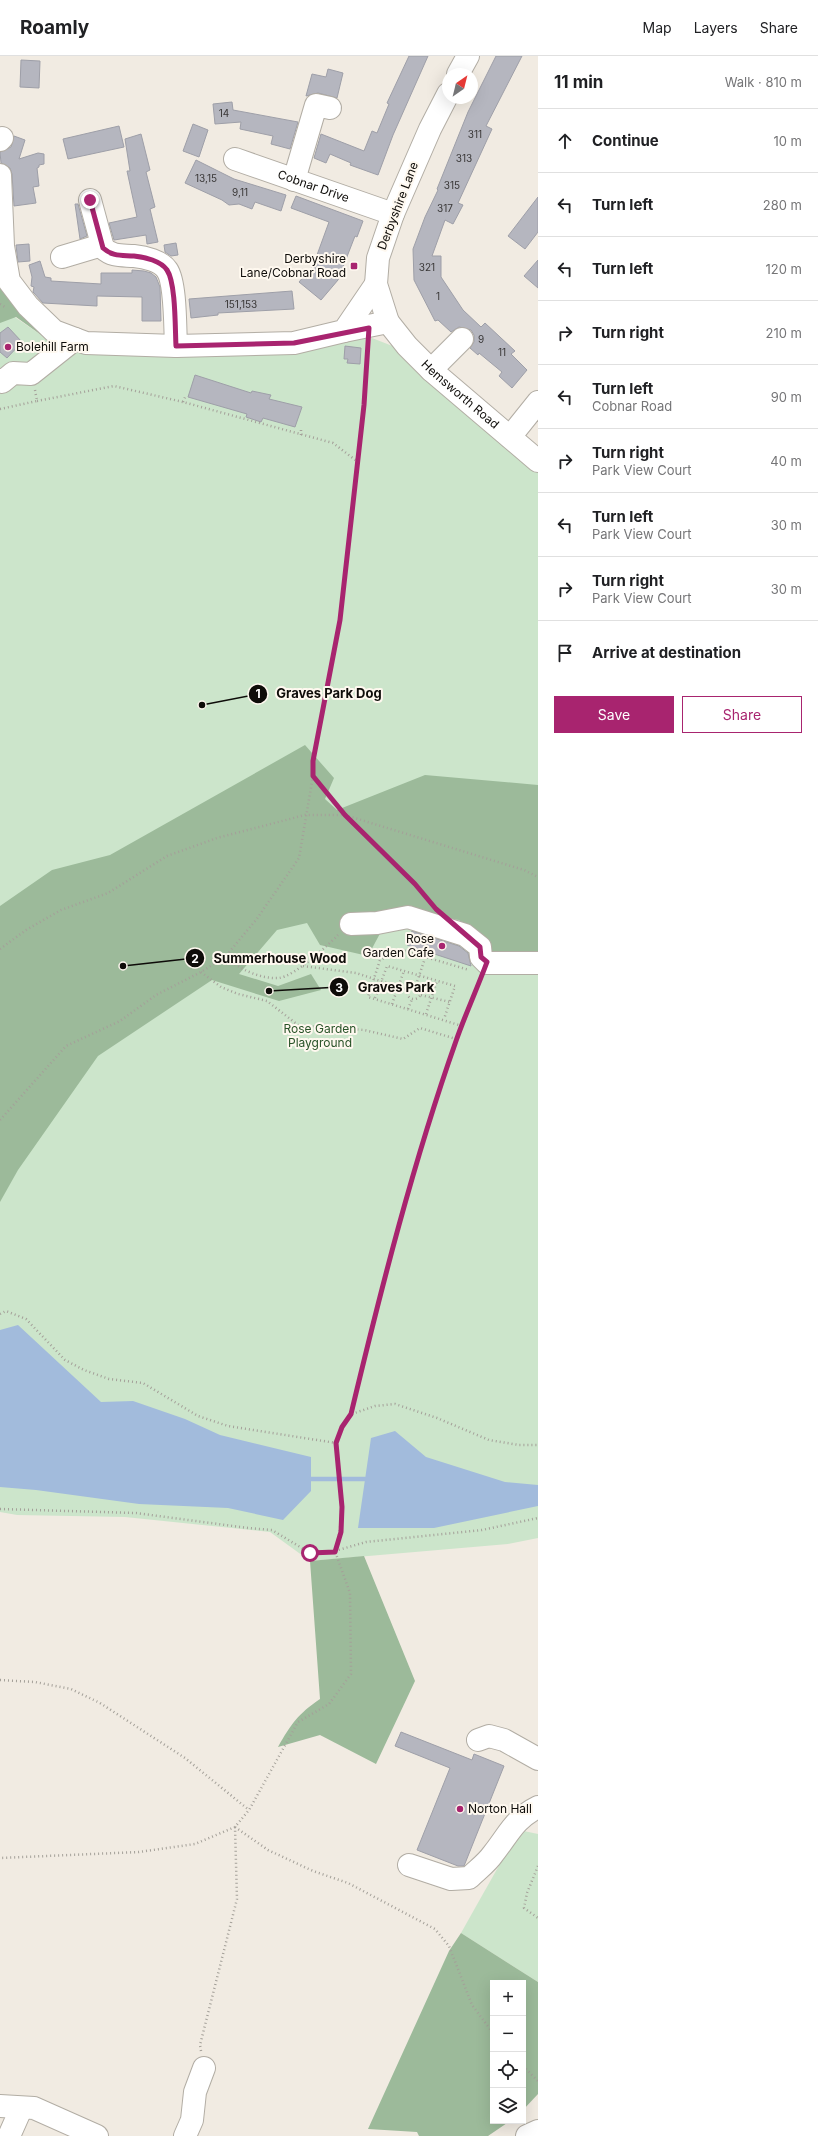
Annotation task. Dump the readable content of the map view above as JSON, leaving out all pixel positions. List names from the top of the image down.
{
  "streets": {
    "street": ["Cobnar Drive", "Derbyshire Lane", "Hemsworth Road"]
  },
  "crossings": [
    ["Cobnar Drive", "Derbyshire Lane"],
    ["Derbyshire Lane", "Hemsworth Road"]
  ],
  "parks": ["Rose Garden Playground"],
  "places": {
    "transit": ["Derbyshire Lane/Cobnar Road"],
    "other": [
      "Bolehill Farm",
      "Graves Park Dog",
      "Rose Garden Cafe",
      "Summerhouse Wood",
      "Graves Park",
      "Norton Hall"
    ]
  },
  "house_numbers": [
    "14",
    "311",
    "313",
    "13,15",
    "315",
    "9,11",
    "317",
    "321",
    "1",
    "151,153",
    "9",
    "11"
  ],
  "north": "top right",
  "page": {
    "header": "Roamly",
    "nav": ["Map", "Layers", "Share"],
    "heading": ["11 min", "Walk · 810 m"],
    "list": [
      ["Continue", "10 m"],
      ["Turn left", "280 m"],
      ["Turn left", "120 m"],
      ["Turn right", "210 m"],
      ["Turn left", "Cobnar Road", "90 m"],
      ["Turn right", "Park View Court", "40 m"],
      ["Turn left", "Park View Court", "30 m"],
      ["Turn right", "Park View Court", "30 m"],
      "Arrive at destination"
    ],
    "buttons": ["Save", "Share"],
    "map_buttons": ["+", "−"]
  }
}
